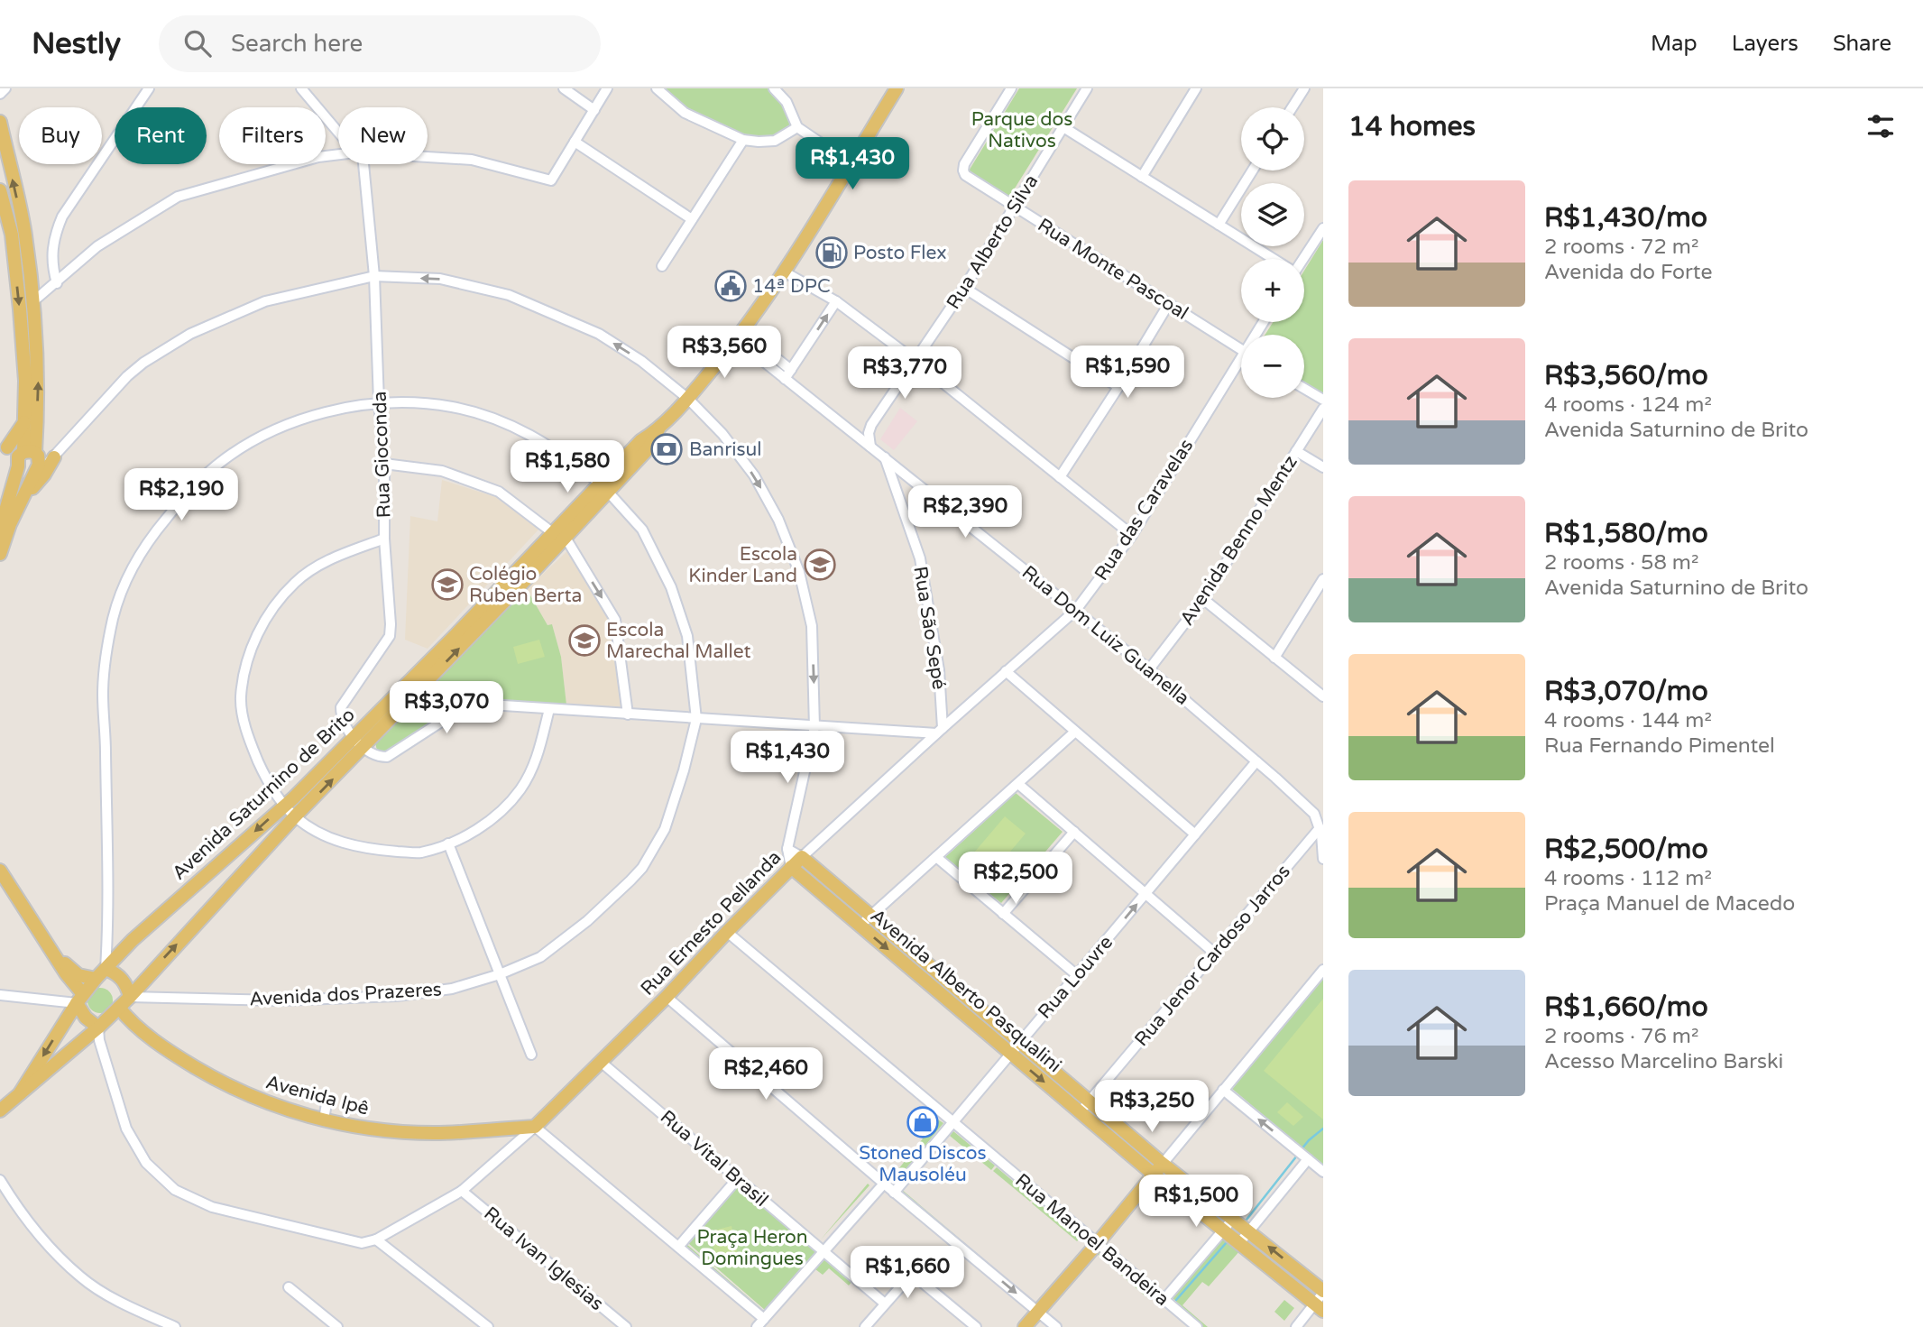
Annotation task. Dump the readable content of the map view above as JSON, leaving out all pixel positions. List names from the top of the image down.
{
  "streets": {
    "main road": [
      "Avenida Saturnino de Brito",
      "Rua Ernesto Pellanda",
      "Avenida Alberto Pasqualini",
      "Avenida Ipê"
    ],
    "street": [
      "Rua Alberto Silva",
      "Rua Monte Pascoal",
      "Rua Gioconda",
      "Rua das Caravelas",
      "Avenida Benno Mentz",
      "Rua São Sepé",
      "Rua Dom Luiz Guanella",
      "Rua Jenor Cardoso Jarros",
      "Rua Louvre",
      "Avenida dos Prazeres",
      "Rua Vital Brasil",
      "Rua Manoel Bandeira",
      "Rua Ivan Iglesias"
    ]
  },
  "crossings": [
    ["Rua Alberto Silva", "Rua Monte Pascoal"],
    ["Rua Gioconda", "Avenida Saturnino de Brito"],
    ["Rua Gioconda", "Avenida dos Prazeres"],
    ["Rua das Caravelas", "Rua Dom Luiz Guanella"],
    ["Rua das Caravelas", "Rua Ernesto Pellanda"],
    ["Avenida Benno Mentz", "Rua Dom Luiz Guanella"],
    ["Rua São Sepé", "Rua Dom Luiz Guanella"],
    ["Rua São Sepé", "Rua Ernesto Pellanda"],
    ["Rua Dom Luiz Guanella", "Avenida Saturnino de Brito"],
    ["Rua Dom Luiz Guanella", "Rua Ernesto Pellanda"],
    ["Rua Dom Luiz Guanella", "Rua Jenor Cardoso Jarros"],
    ["Rua Dom Luiz Guanella", "Rua Louvre"],
    ["Avenida Saturnino de Brito", "Rua Ernesto Pellanda"],
    ["Avenida Saturnino de Brito", "Avenida dos Prazeres"],
    ["Avenida Saturnino de Brito", "Avenida Ipê"],
    ["Rua Ernesto Pellanda", "Avenida Alberto Pasqualini"],
    ["Rua Ernesto Pellanda", "Avenida Ipê"],
    ["Rua Ernesto Pellanda", "Rua Vital Brasil"],
    ["Rua Ernesto Pellanda", "Rua Manoel Bandeira"],
    ["Rua Ernesto Pellanda", "Rua Ivan Iglesias"],
    ["Rua Jenor Cardoso Jarros", "Avenida Alberto Pasqualini"],
    ["Rua Louvre", "Avenida Alberto Pasqualini"],
    ["Rua Louvre", "Rua Manoel Bandeira"]
  ],
  "parks": ["Parque dos Nativos", "Praça Heron Domingues"],
  "places": {
    "fuel station": ["Posto Flex"],
    "public building": ["14ª DPC"],
    "bank": ["Banrisul"],
    "school or university": ["Escola Kinder Land", "Colégio Ruben Berta", "Escola Marechal Mallet"],
    "shop": ["Stoned Discos Mausoléu"]
  },
  "page": {
    "header": "Nestly",
    "search": "Search here",
    "nav": ["Map", "Layers", "Share"],
    "heading": "14 homes",
    "map_buttons": ["+", "−"],
    "chip": [
      "Buy",
      "Rent",
      "Filters",
      "New"
    ],
    "price": [
      "R$1,430",
      "R$3,560",
      "R$1,590",
      "R$3,770",
      "R$1,580",
      "R$2,190",
      "R$2,390",
      "R$3,070",
      "R$1,430",
      "R$2,500",
      "R$2,460",
      "R$3,250",
      "R$1,500",
      "R$1,660"
    ],
    "list": [
      {
        "name": "R$1,430/mo",
        "note": "2 rooms · 72 m² · Avenida do Forte"
      },
      {
        "name": "R$3,560/mo",
        "note": "4 rooms · 124 m² · Avenida Saturnino de Brito"
      },
      {
        "name": "R$1,580/mo",
        "note": "2 rooms · 58 m² · Avenida Saturnino de Brito"
      },
      {
        "name": "R$3,070/mo",
        "note": "4 rooms · 144 m² · Rua Fernando Pimentel"
      },
      {
        "name": "R$2,500/mo",
        "note": "4 rooms · 112 m² · Praça Manuel de Macedo"
      },
      {
        "name": "R$1,660/mo",
        "note": "2 rooms · 76 m² · Acesso Marcelino Barski"
      }
    ]
  }
}
